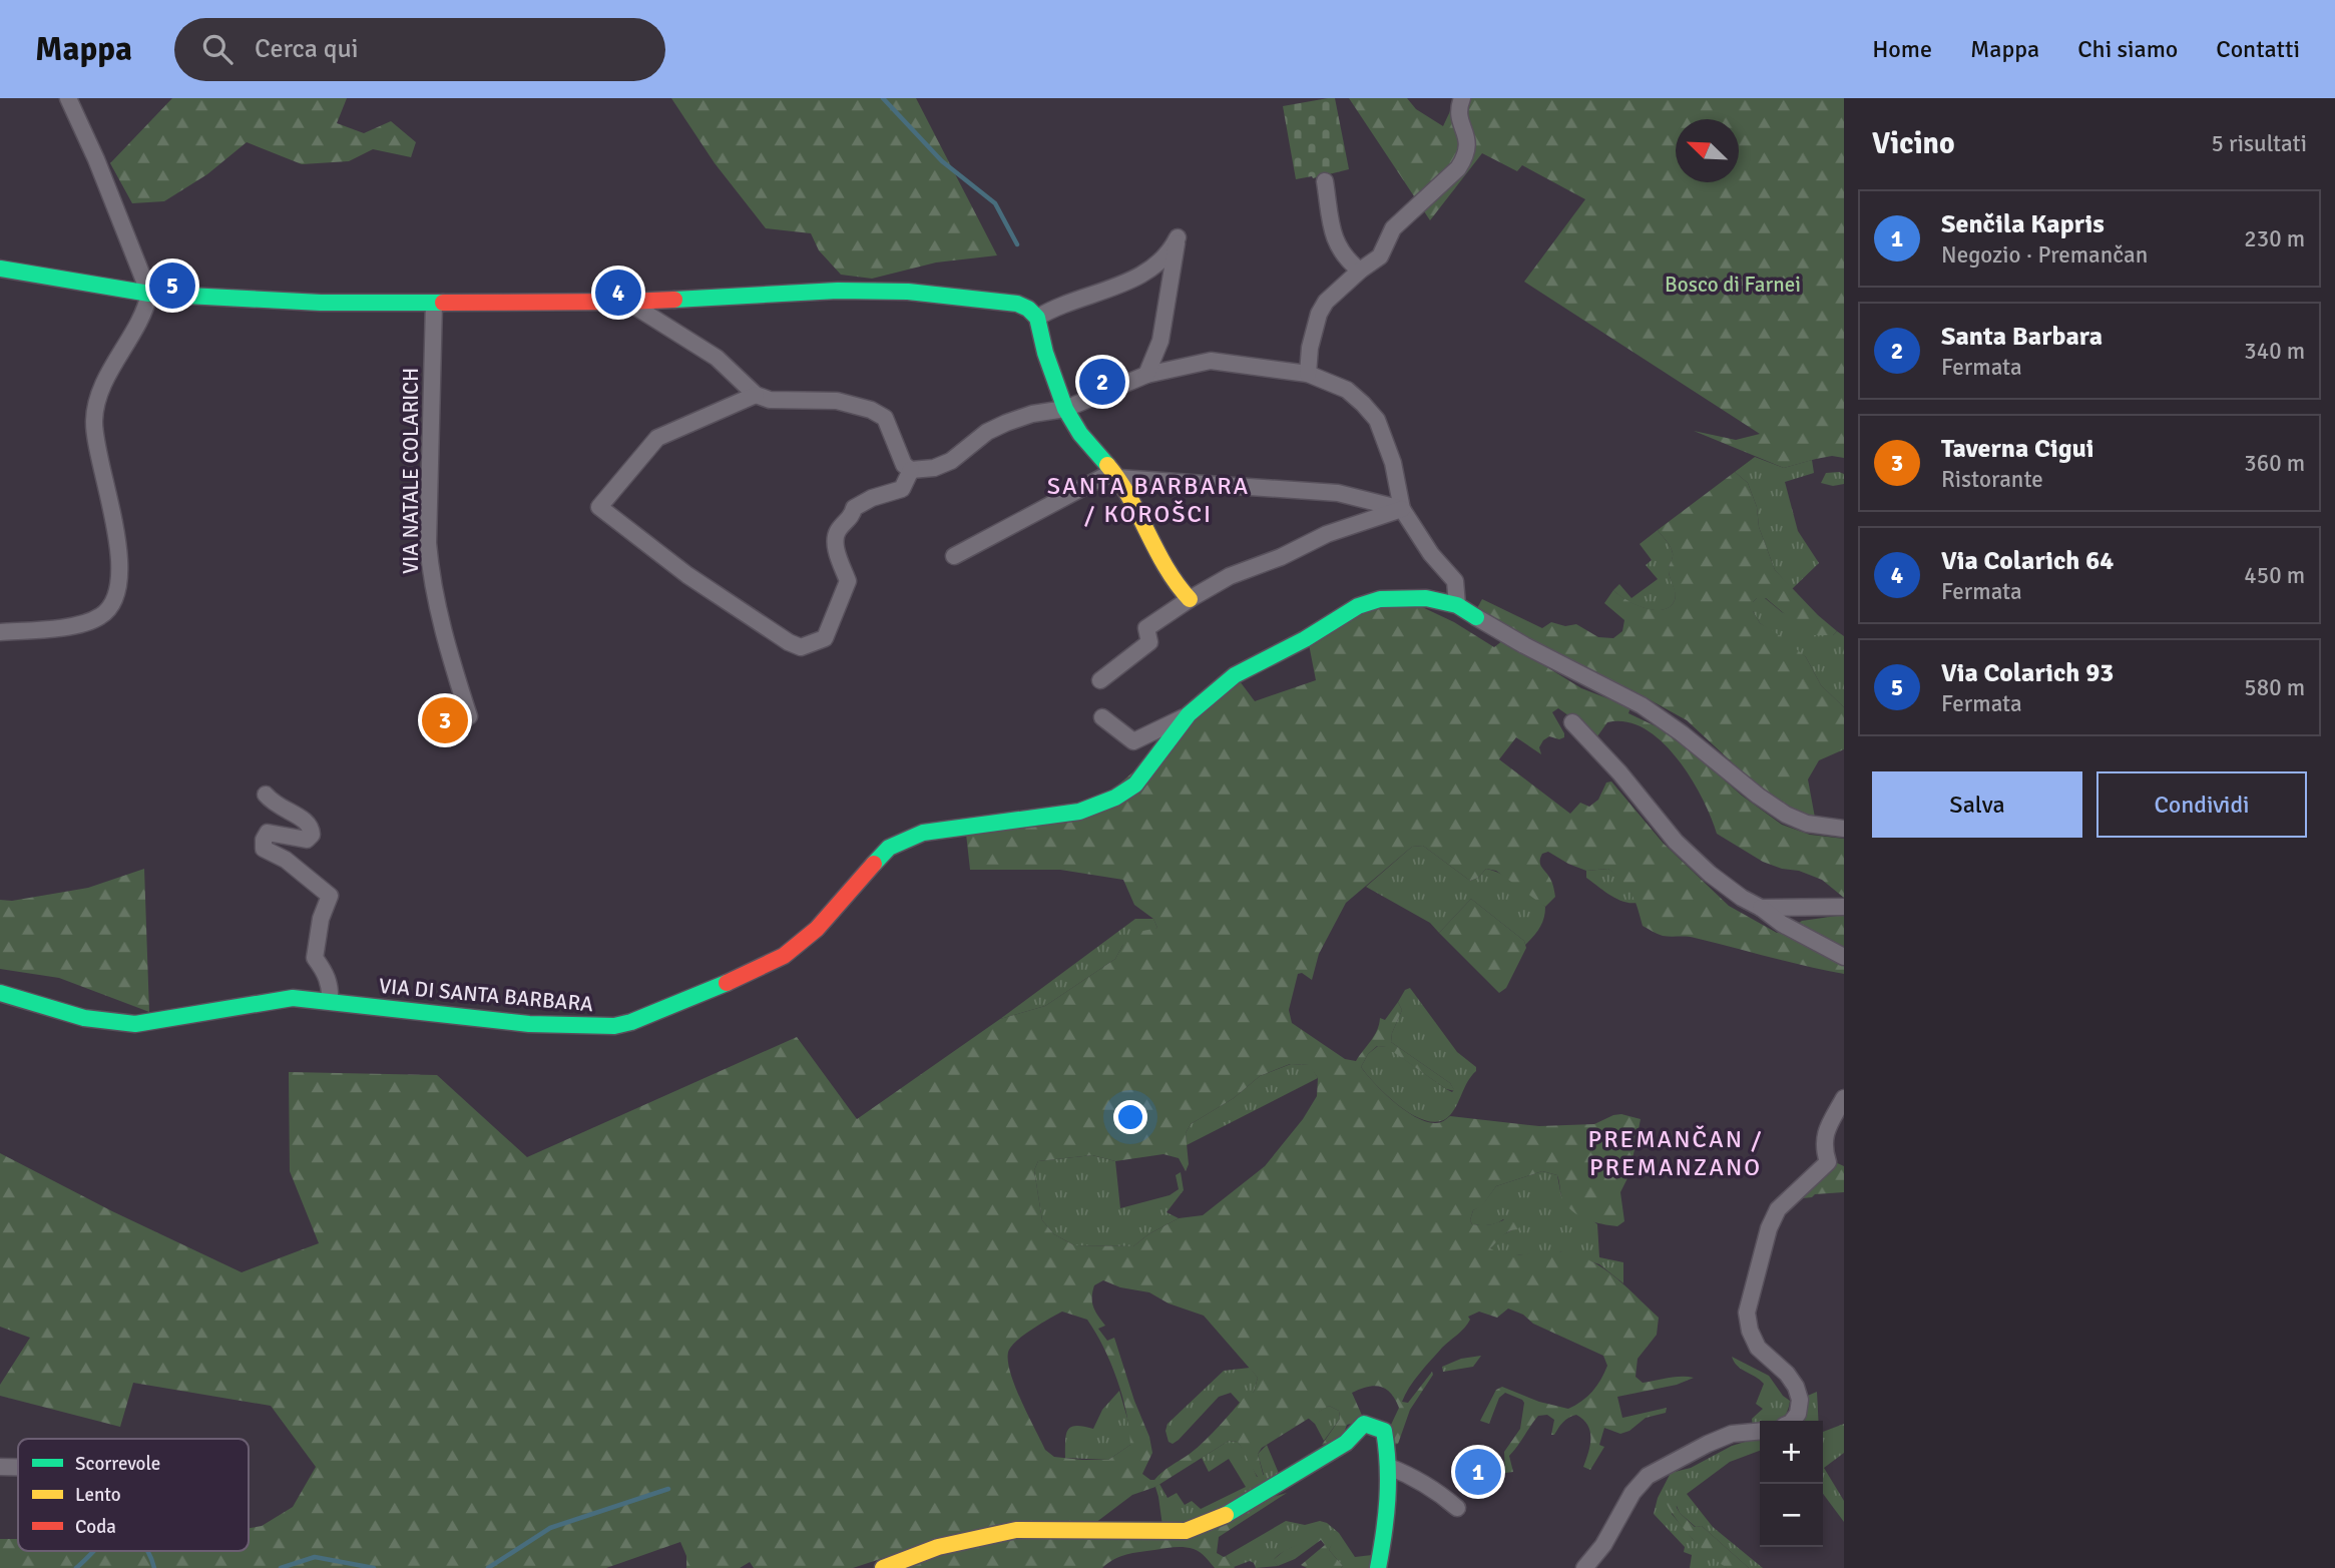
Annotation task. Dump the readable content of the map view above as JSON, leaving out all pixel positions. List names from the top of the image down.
{
  "streets": {
    "street": ["VIA NATALE COLARICH", "VIA DI SANTA BARBARA"]
  },
  "districts": ["SANTA BARBARA / KOROŠCI", "PREMANČAN / PREMANZANO"],
  "parks": ["Bosco di Farnei"],
  "legend": ["Scorrevole", "Lento", "Coda"],
  "north": "top left",
  "page": {
    "header": "Mappa",
    "search": "Cerca qui",
    "nav": [
      "Home",
      "Mappa",
      "Chi siamo",
      "Contatti"
    ],
    "heading": ["Vicino", "5 risultati"],
    "list": [
      {
        "mark": "1",
        "name": "Senčila Kapris",
        "note": "Negozio · Premančan",
        "value": "230 m"
      },
      {
        "mark": "2",
        "name": "Santa Barbara",
        "note": "Fermata",
        "value": "340 m"
      },
      {
        "mark": "3",
        "name": "Taverna Cigui",
        "note": "Ristorante",
        "value": "360 m"
      },
      {
        "mark": "4",
        "name": "Via Colarich 64",
        "note": "Fermata",
        "value": "450 m"
      },
      {
        "mark": "5",
        "name": "Via Colarich 93",
        "note": "Fermata",
        "value": "580 m"
      }
    ],
    "pins": [
      "5",
      "4",
      "2",
      "3",
      "1"
    ],
    "buttons": ["Salva", "Condividi"],
    "map_buttons": ["+", "−"]
  }
}
